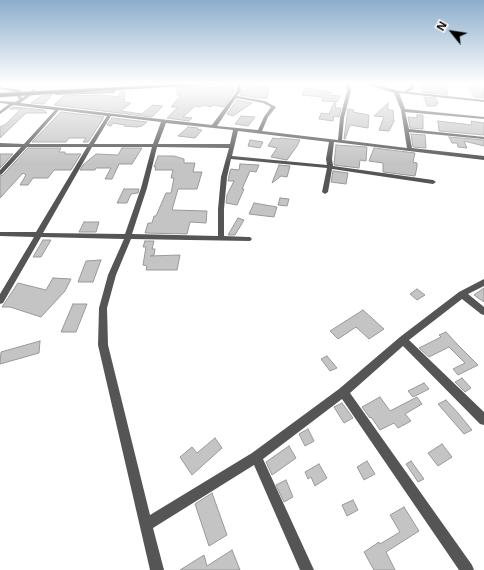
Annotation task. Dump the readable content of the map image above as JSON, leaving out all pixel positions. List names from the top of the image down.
{
  "north": "top left"
}
